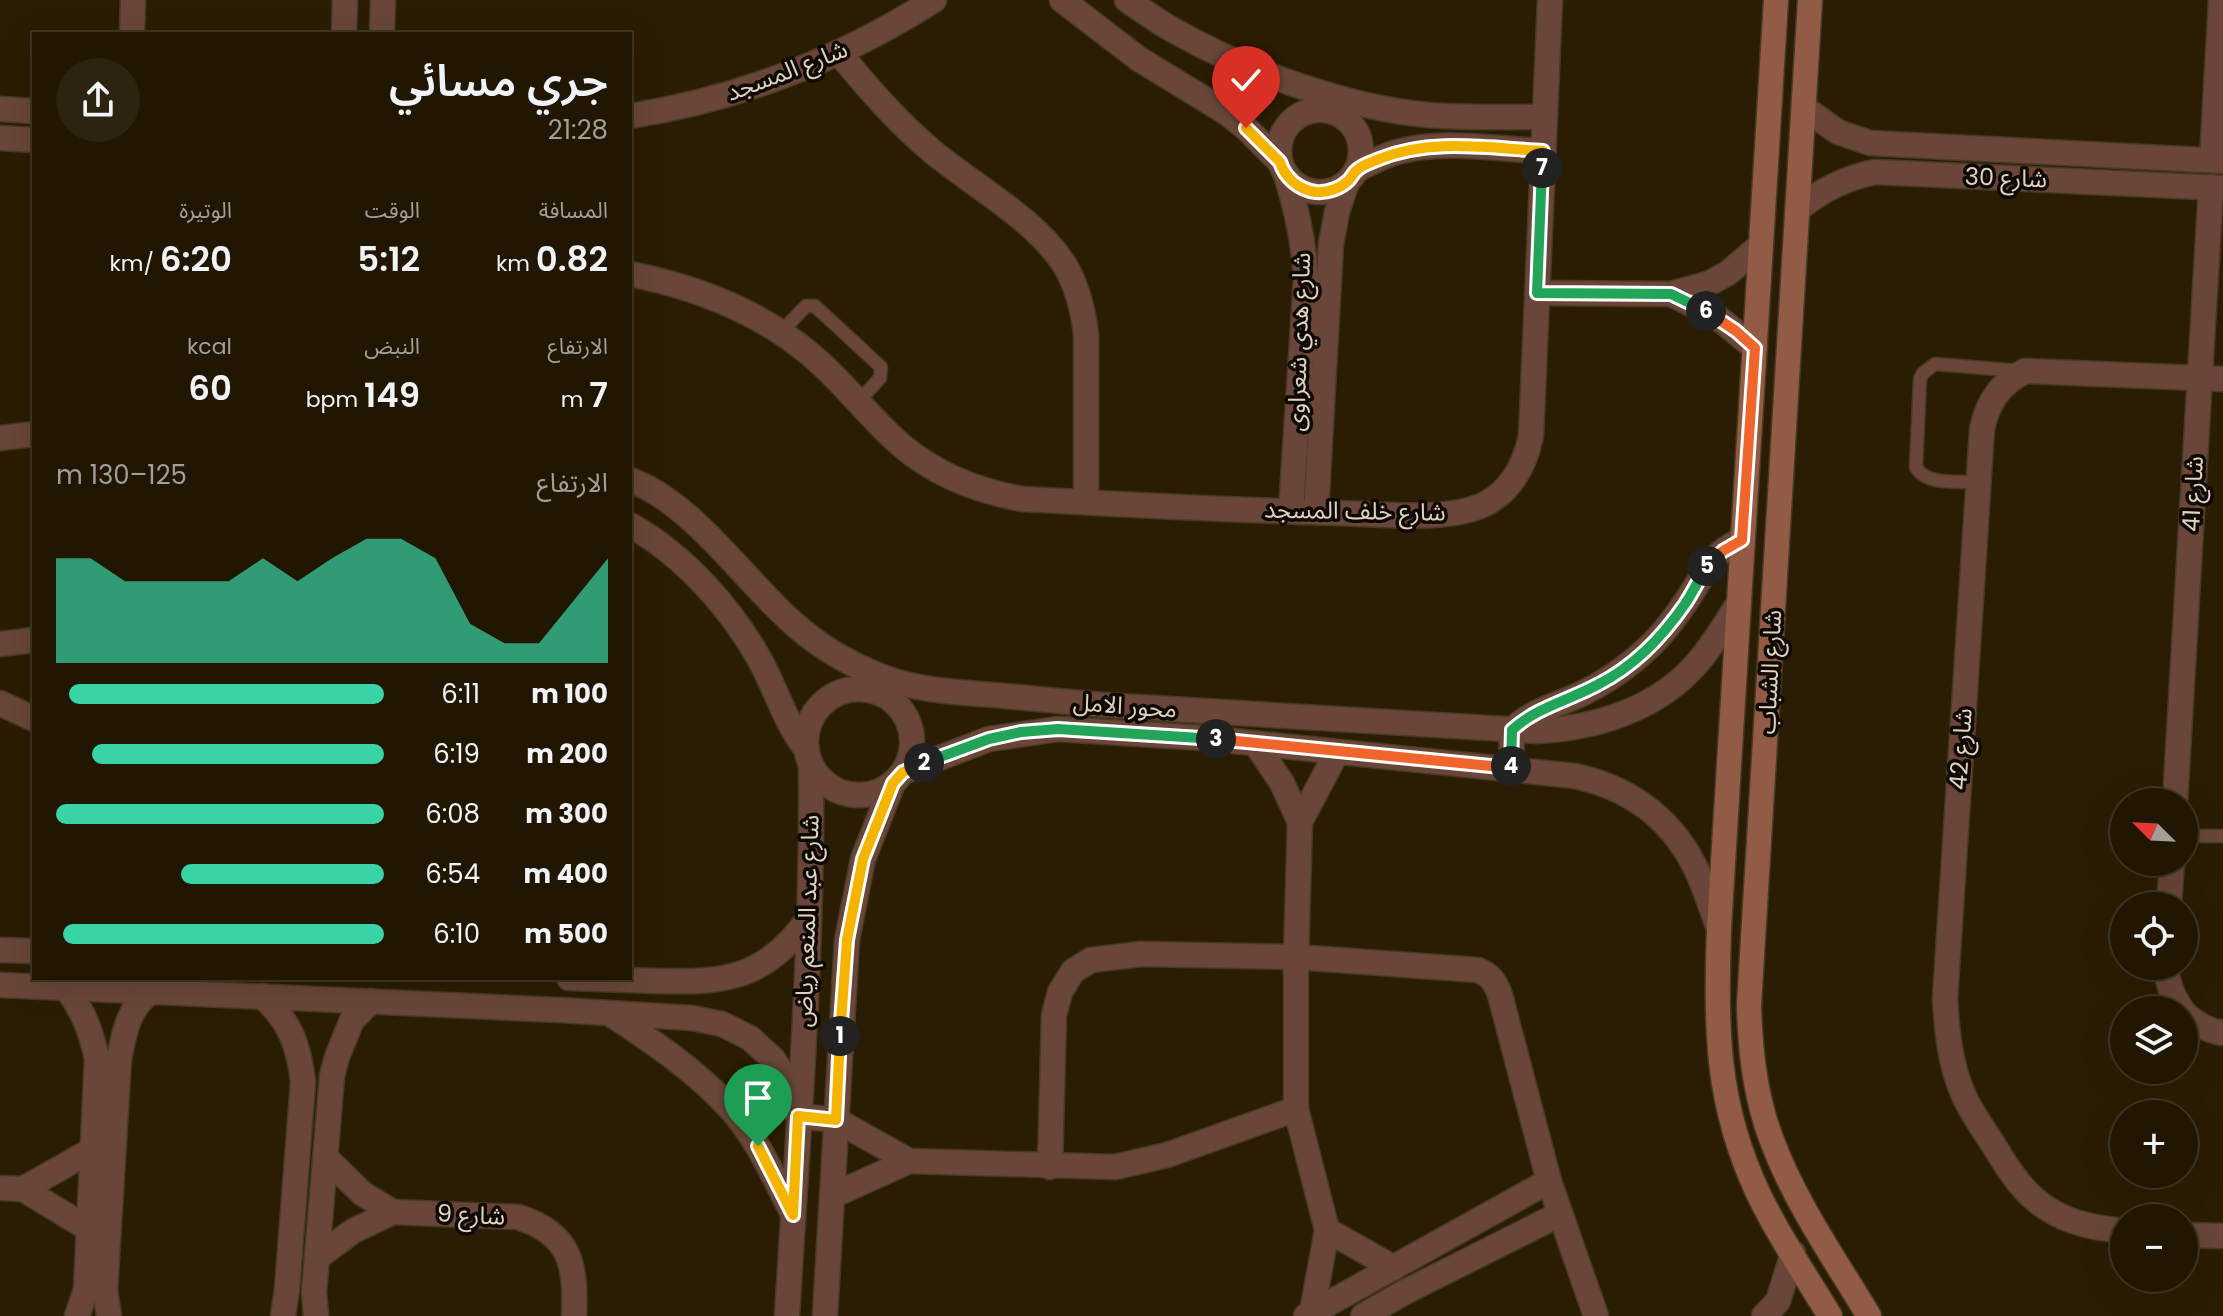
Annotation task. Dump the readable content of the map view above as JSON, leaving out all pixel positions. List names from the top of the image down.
{
  "streets": {
    "street": [
      "شارع المسجد",
      "شارع 30",
      "شارع هدي شعراوى",
      "شارع 41",
      "شارع خلف المسجد",
      "شارع الشباب",
      "محور الامل",
      "شارع 42",
      "شارع عبد المنعم رياض",
      "شارع 9"
    ]
  },
  "crossings": [
    ["شارع 30", "شارع 41"],
    ["شارع 30", "شارع الشباب"],
    ["شارع هدي شعراوى", "شارع خلف المسجد"],
    ["شارع الشباب", "محور الامل"],
    ["محور الامل", "شارع عبد المنعم رياض"]
  ],
  "north": "top left",
  "page": {
    "heading": ["جري مسائي", "21:28"],
    "pins": [
      "7",
      "6",
      "5",
      "3",
      "2",
      "4",
      "1"
    ],
    "stats": [
      ["المسافة", "0.82 km"],
      ["الوقت", "5:12"],
      ["الوتيرة", "6:20 /km"],
      ["الارتفاع", "7 m"],
      ["النبض", "149 bpm"],
      ["kcal", "60"]
    ],
    "chart": ["الارتفاع", "125–130 m"],
    "list": [
      {
        "name": "100 m",
        "note": "6:11"
      },
      {
        "name": "200 m",
        "note": "6:19"
      },
      {
        "name": "300 m",
        "note": "6:08"
      },
      {
        "name": "400 m",
        "note": "6:54"
      },
      {
        "name": "500 m",
        "note": "6:10"
      }
    ],
    "map_buttons": ["+", "−"]
  }
}
